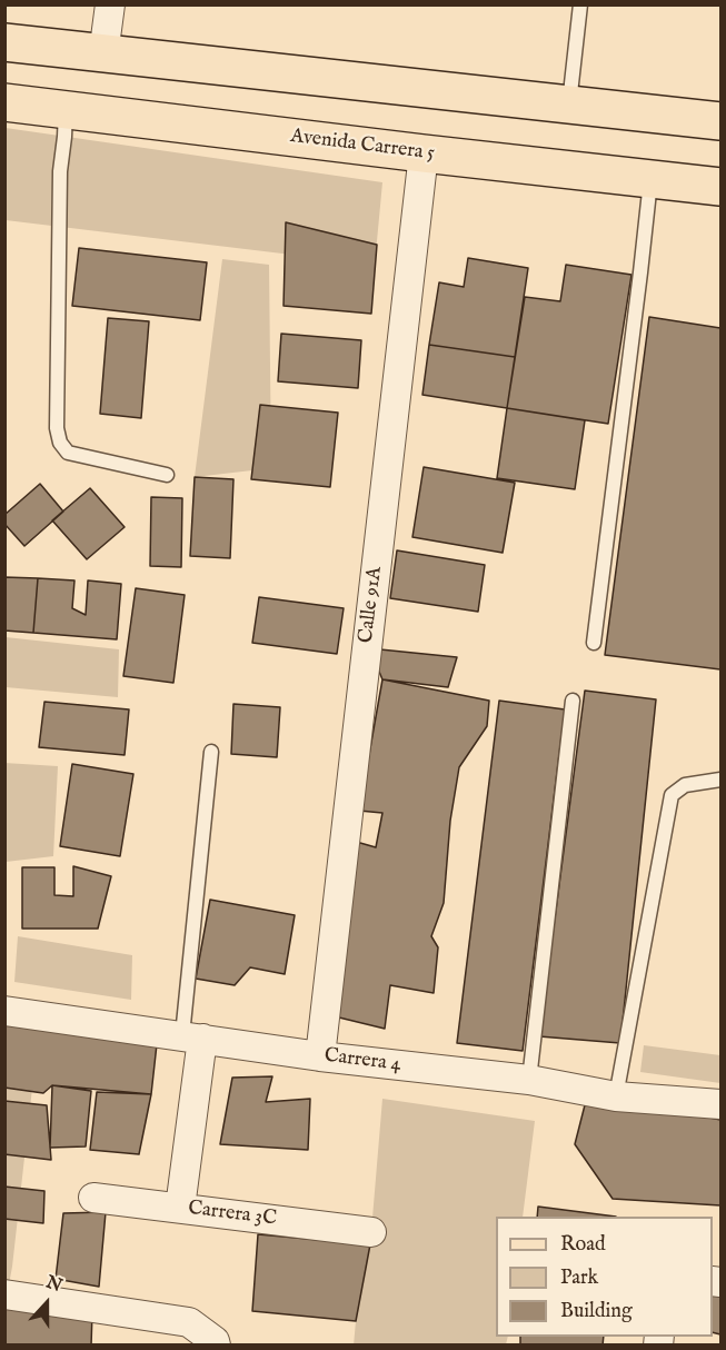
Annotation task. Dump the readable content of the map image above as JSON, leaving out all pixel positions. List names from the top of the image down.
{
  "streets": {
    "main road": ["Avenida Carrera 5"],
    "street": ["Calle 91A", "Carrera 4", "Carrera 3C"]
  },
  "crossings": [
    ["Avenida Carrera 5", "Calle 91A"],
    ["Calle 91A", "Carrera 4"]
  ],
  "legend": ["Road", "Park", "Building"],
  "north": "top"
}
